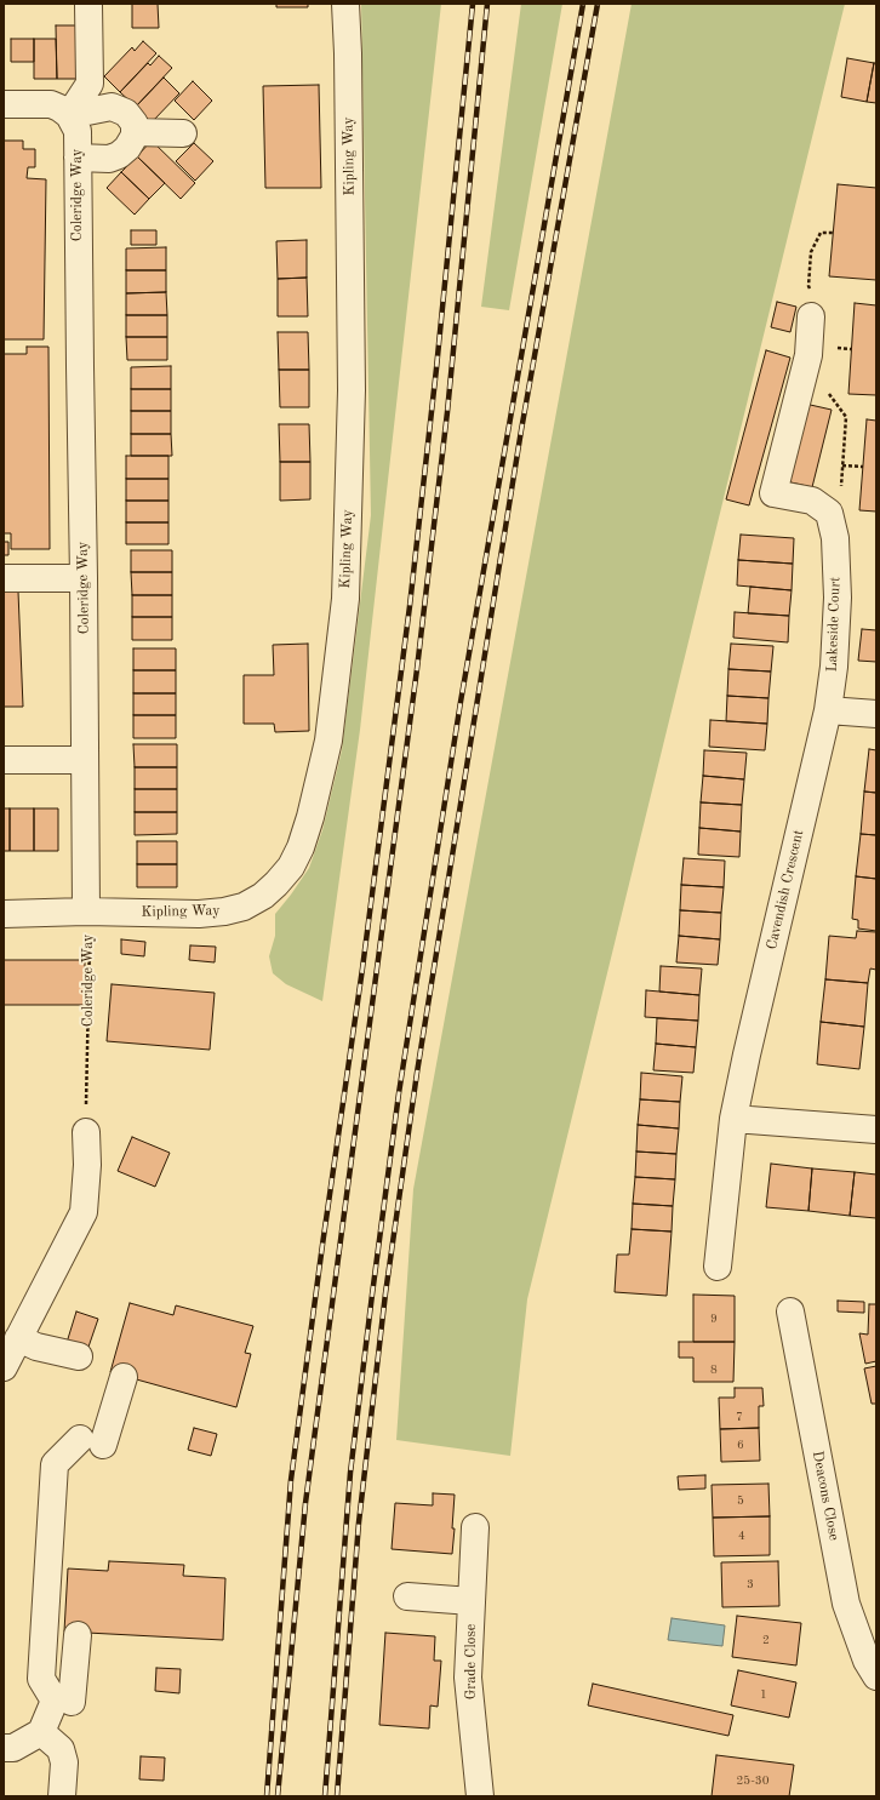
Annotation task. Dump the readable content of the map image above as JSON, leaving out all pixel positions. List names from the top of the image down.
{
  "streets": {
    "street": [
      "Kipling Way",
      "Coleridge Way",
      "Lakeside Court",
      "Cavendish Crescent",
      "Deacons Close",
      "Grade Close"
    ]
  },
  "crossings": [
    ["Kipling Way", "Coleridge Way"],
    ["Lakeside Court", "Cavendish Crescent"]
  ],
  "house_numbers": [
    "9",
    "8",
    "7",
    "6",
    "5",
    "4",
    "3",
    "2",
    "1",
    "25-30"
  ]
}
